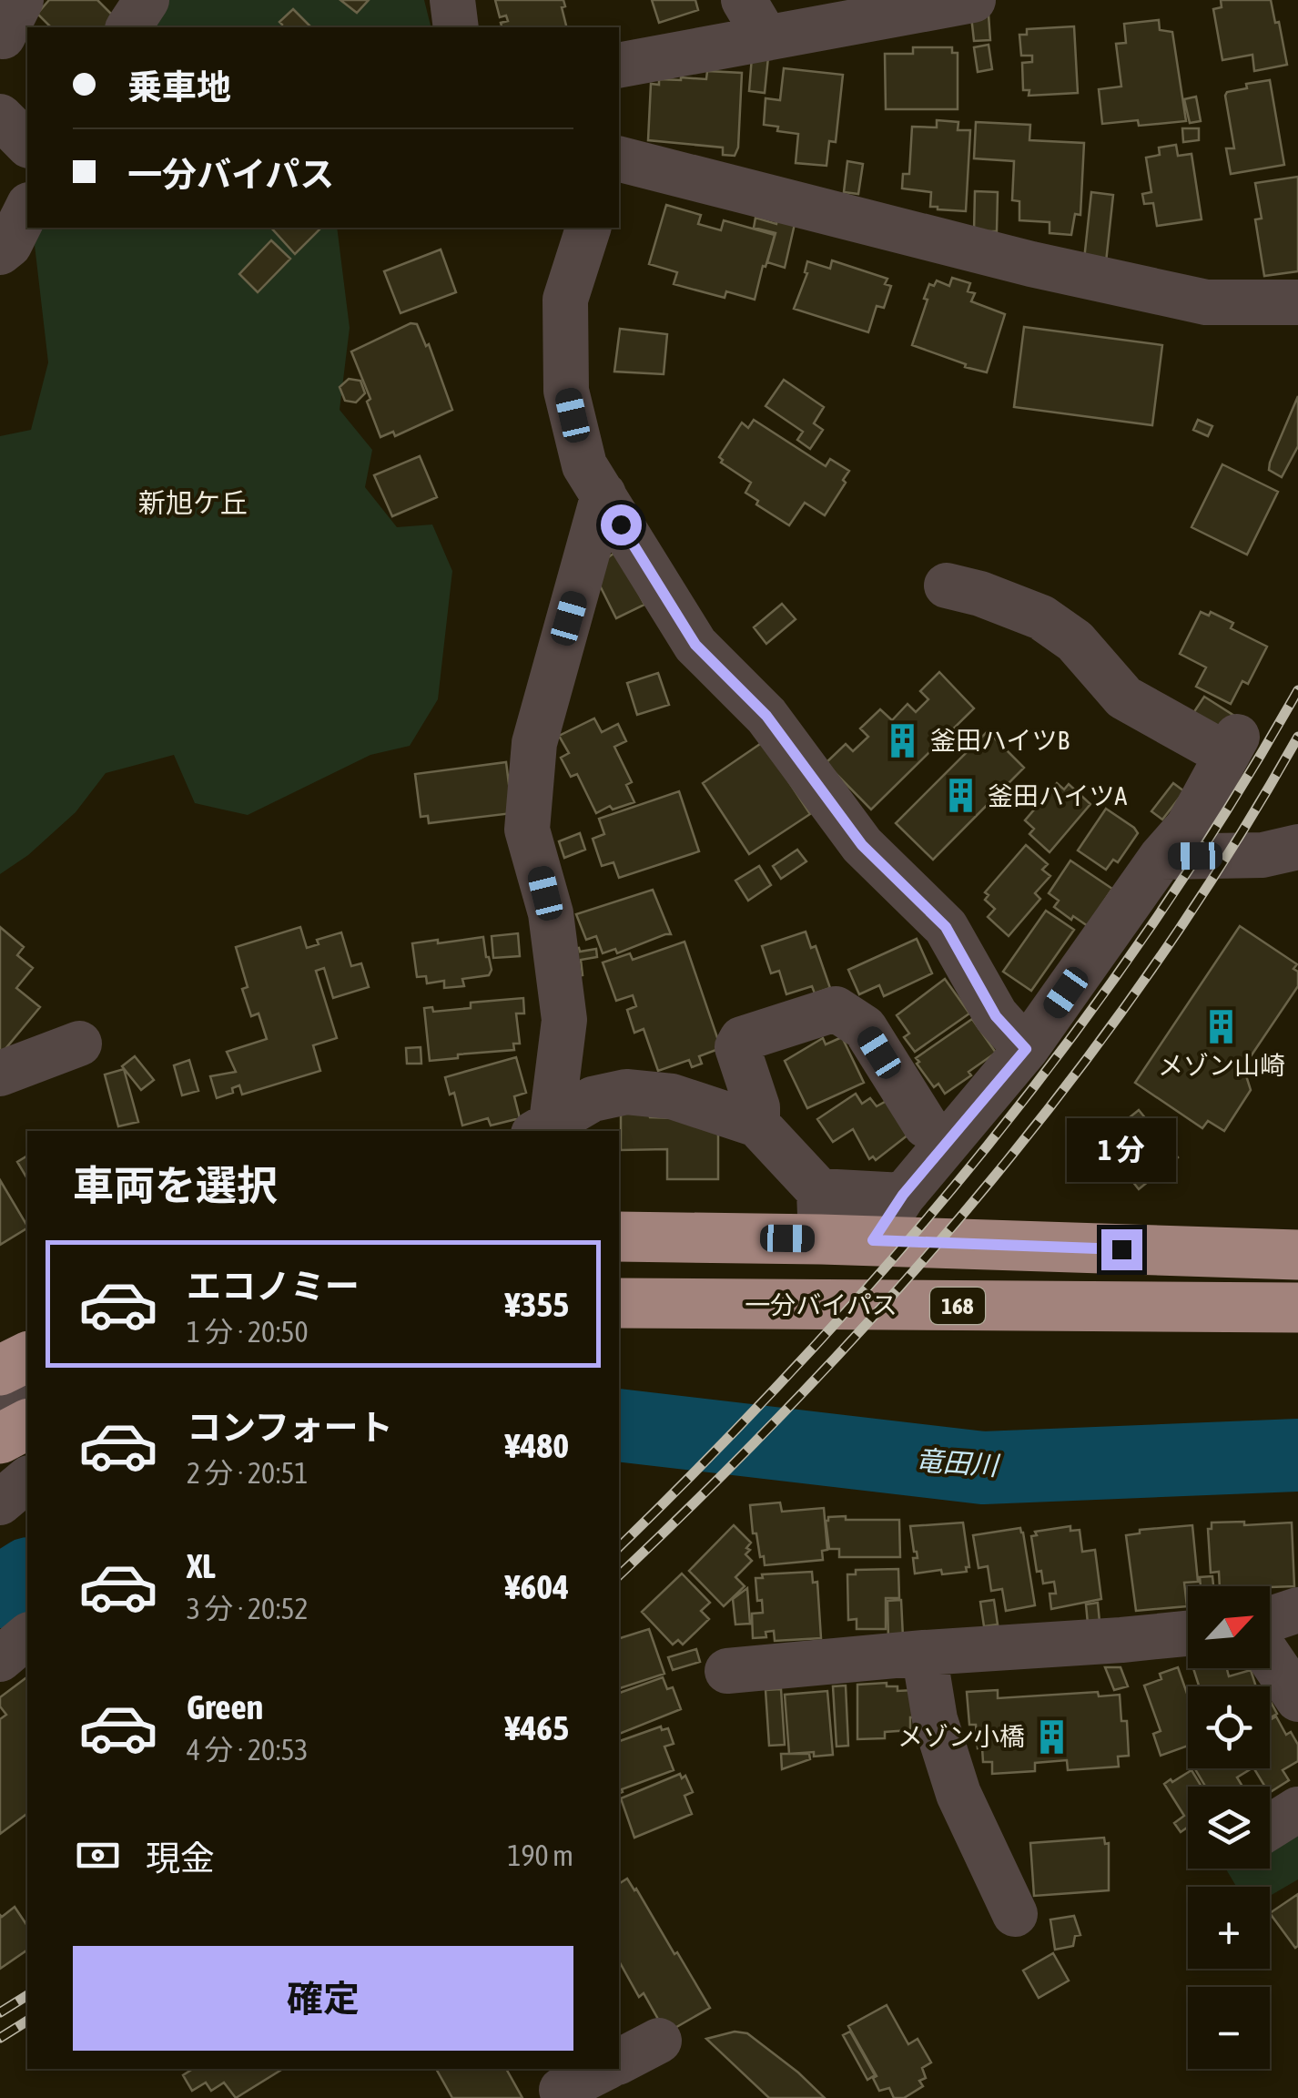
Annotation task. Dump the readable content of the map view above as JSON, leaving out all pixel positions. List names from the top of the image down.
{
  "streets": {
    "highway": ["一分バイパス", "168"]
  },
  "districts": ["新旭ケ丘"],
  "water": ["竜田川"],
  "places": {
    "building": [
      "釜田ハイツB",
      "釜田ハイツA",
      "メゾン山崎",
      "メゾン小橋"
    ]
  },
  "north": "top right",
  "page": {
    "banner": ["乗車地", "一分バイパス"],
    "bubble": "1 分",
    "heading": "車両を選択",
    "list": [
      {
        "name": "エコノミー",
        "note": "1 分 · 20:50",
        "value": "¥355"
      },
      {
        "name": "コンフォート",
        "note": "2 分 · 20:51",
        "value": "¥480"
      },
      {
        "name": "XL",
        "note": "3 分 · 20:52",
        "value": "¥604"
      },
      {
        "name": "Green",
        "note": "4 分 · 20:53",
        "value": "¥465"
      }
    ],
    "map_buttons": ["+", "−"],
    "pay": ["現金", "190 m"],
    "buttons": "確定"
  }
}
